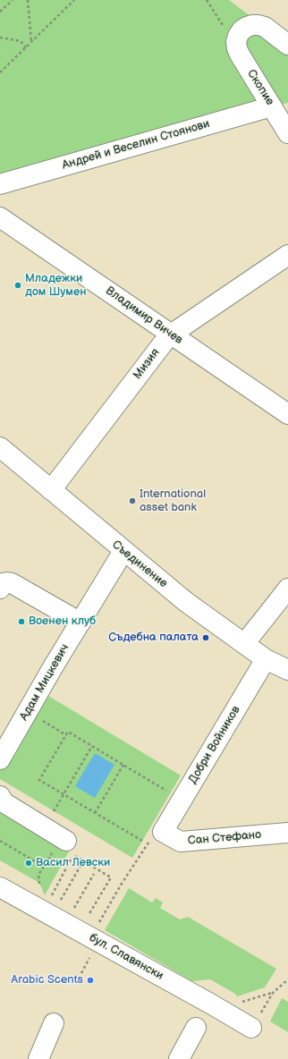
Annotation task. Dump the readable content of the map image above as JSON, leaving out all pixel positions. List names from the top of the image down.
{
  "streets": {
    "street": [
      "Скопие",
      "Андрей и Веселин Стоянови",
      "Владимир Вичев",
      "Мизия",
      "Съединение",
      "Адам Мицкевич",
      "Добри Войников",
      "Сан Стефано",
      "бул. Славянски"
    ]
  },
  "crossings": [
    ["Скопие", "Андрей и Веселин Стоянови"],
    ["Владимир Вичев", "Мизия"],
    ["Мизия", "Съединение"],
    ["Съединение", "Адам Мицкевич"],
    ["Съединение", "Добри Войников"],
    ["Добри Войников", "Сан Стефано"]
  ],
  "places": [
    "Младежки дом Шумен",
    "International asset bank",
    "Военен клуб",
    "Съдебна палата",
    "Васил Левски",
    "Arabic Scents"
  ]
}
